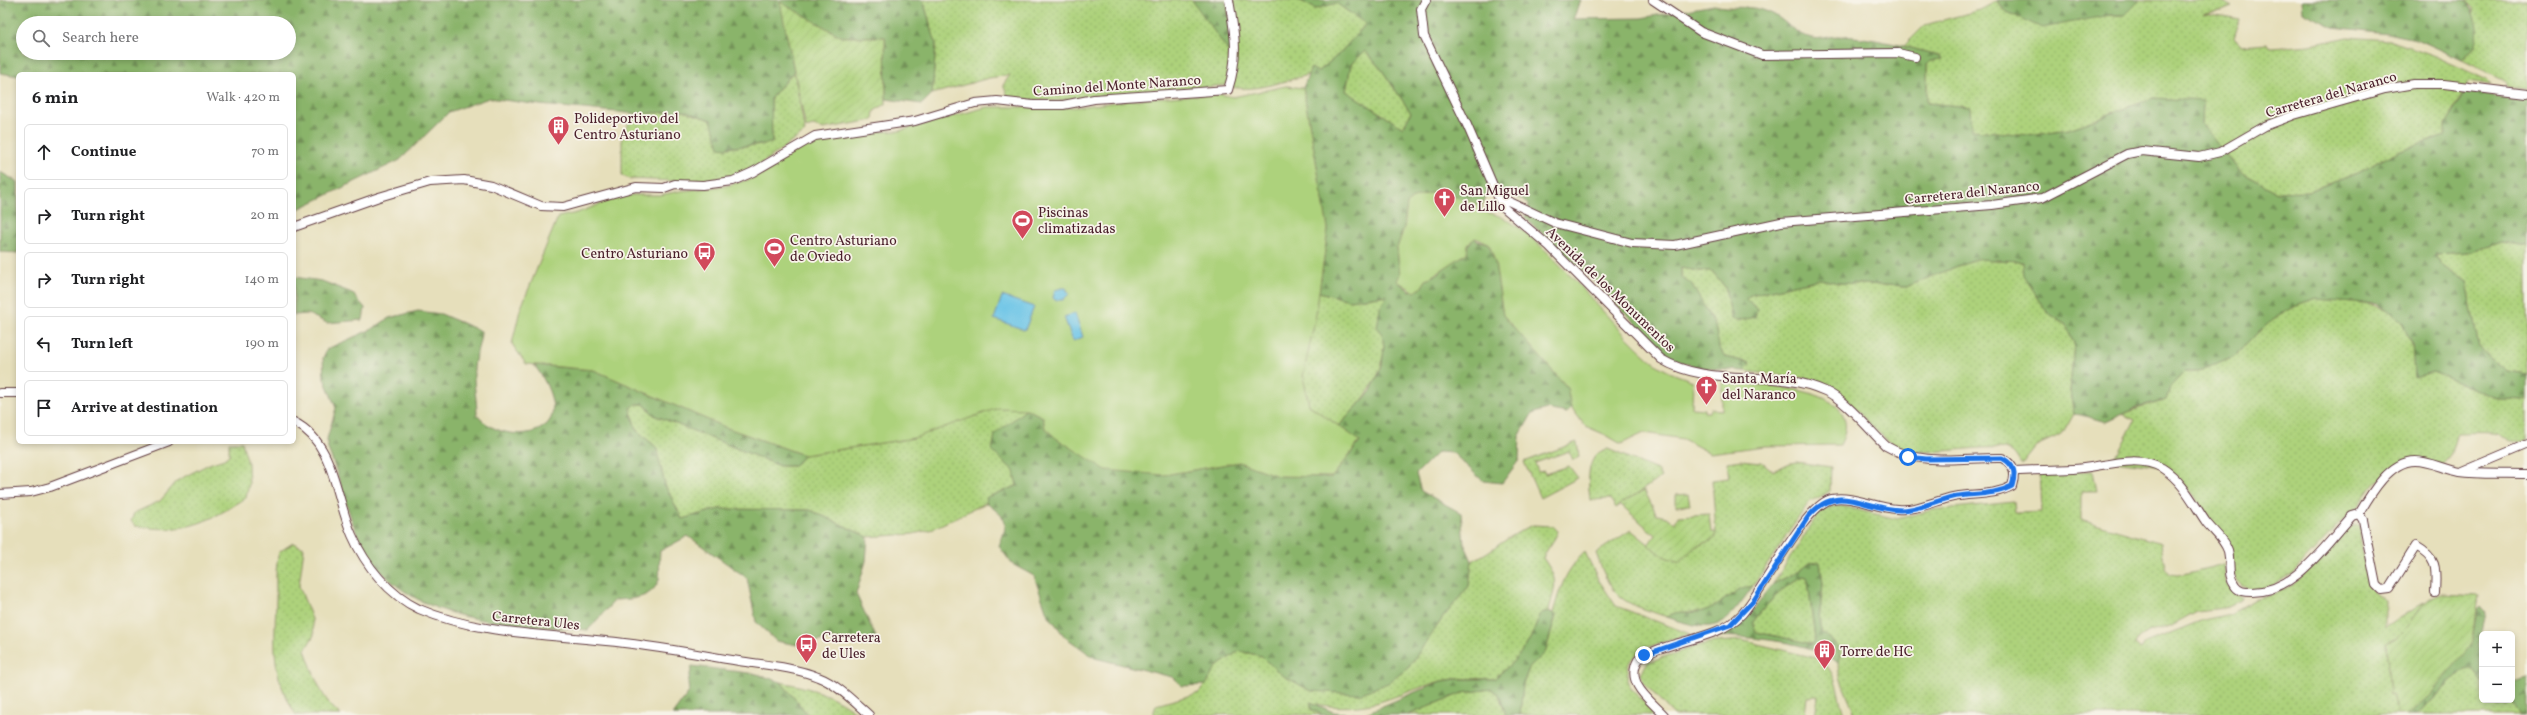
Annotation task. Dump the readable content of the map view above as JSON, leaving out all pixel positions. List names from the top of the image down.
{
  "streets": {
    "street": [
      "Camino del Monte Naranco",
      "Carretera del Naranco",
      "Avenida de los Monumentos",
      "Carretera Ules"
    ]
  },
  "crossings": [
    ["Carretera del Naranco", "Avenida de los Monumentos"]
  ],
  "places": {
    "building": ["Polideportivo del Centro Asturiano", "Torre de HC"],
    "church": ["San Miguel de Lillo", "Santa María del Naranco"],
    "sports": ["Piscinas climatizadas", "Centro Asturiano de Oviedo"],
    "bus stop": ["Centro Asturiano", "Carretera de Ules"]
  },
  "page": {
    "search": "Search here",
    "heading": ["6 min", "Walk · 420 m"],
    "list": [
      ["Continue", "70 m"],
      ["Turn right", "20 m"],
      ["Turn right", "140 m"],
      ["Turn left", "190 m"],
      "Arrive at destination"
    ],
    "map_buttons": ["+", "−"]
  }
}
